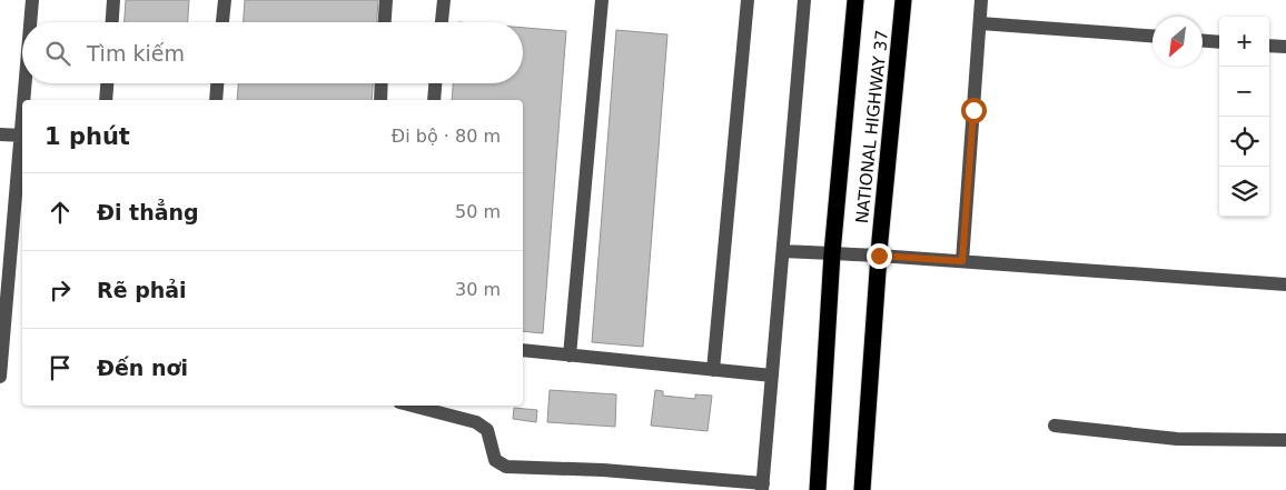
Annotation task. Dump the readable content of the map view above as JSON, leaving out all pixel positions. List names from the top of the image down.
{
  "streets": {
    "highway": ["NATIONAL HIGHWAY 37"]
  },
  "north": "bottom left",
  "page": {
    "map_buttons": ["+", "−"],
    "search": "Tìm kiếm",
    "heading": ["1 phút", "Đi bộ · 80 m"],
    "list": [
      ["Đi thẳng", "50 m"],
      ["Rẽ phải", "30 m"],
      "Đến nơi"
    ]
  }
}
